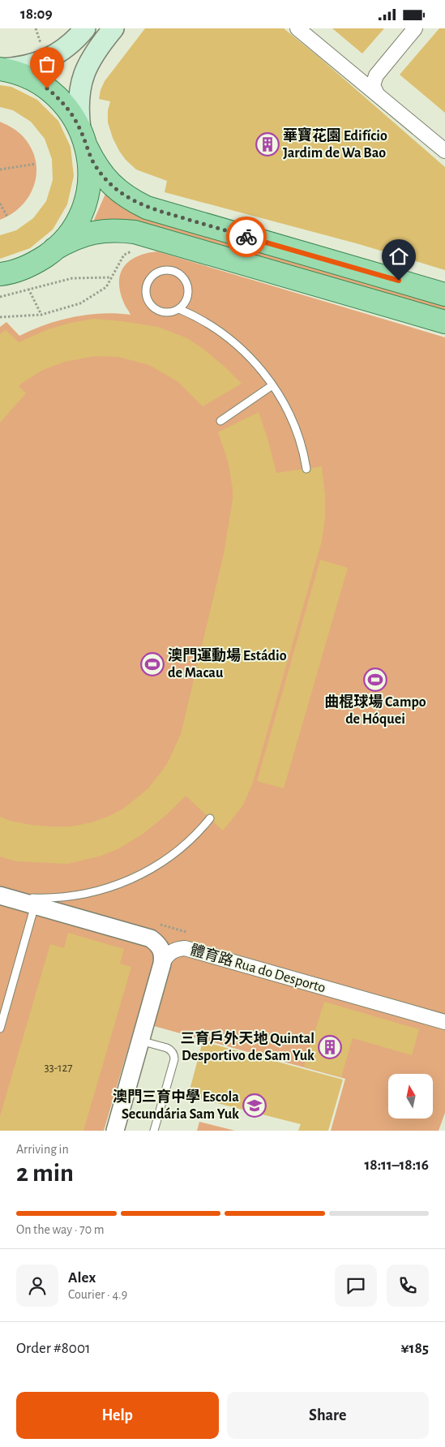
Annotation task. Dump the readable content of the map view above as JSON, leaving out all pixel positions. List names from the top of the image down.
{
  "streets": {
    "street": ["體育路 Rua do Desporto"]
  },
  "places": {
    "building": ["華寶花園 Edifício Jardim de Wa Bao", "三育戶外天地 Quintal Desportivo de Sam Yuk"],
    "sports": ["澳門運動場 Estádio de Macau", "曲棍球場 Campo de Hóquei"],
    "school or university": ["澳門三育中學 Escola Secundária Sam Yuk"]
  },
  "house_numbers": ["33-127"],
  "north": "top",
  "page": {
    "status": "18:09",
    "heading": ["2 min", "Arriving in", "18:11–18:16"],
    "panel": [
      "Alex",
      "Courier · 4.9",
      "Order #8001",
      "¥185"
    ],
    "bar": "On the way · 70 m",
    "buttons": ["Help", "Share"]
  }
}
